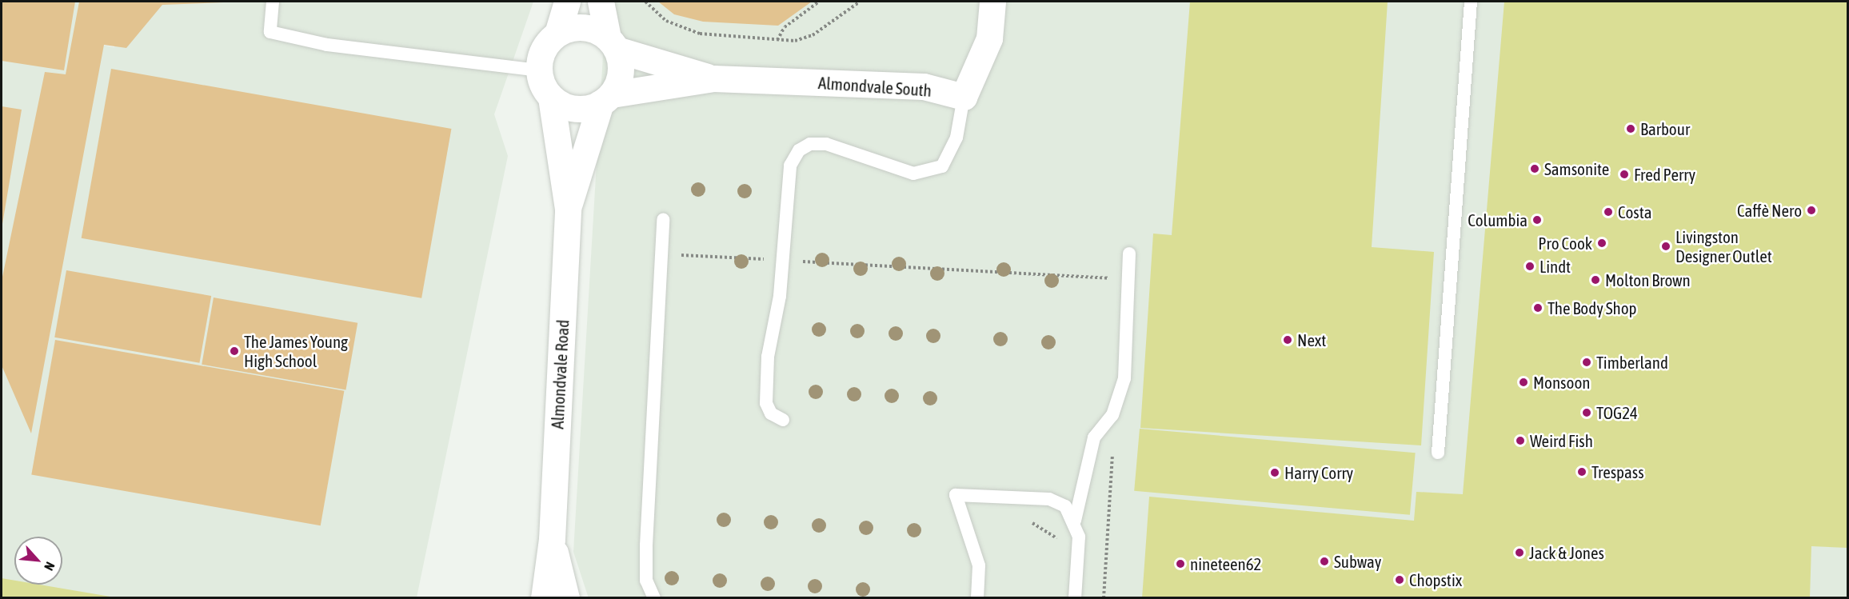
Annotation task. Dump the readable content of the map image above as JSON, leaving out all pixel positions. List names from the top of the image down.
{
  "streets": {
    "street": ["Almondvale South", "Almondvale Road"]
  },
  "crossings": [
    ["Almondvale South", "Almondvale Road"]
  ],
  "places": [
    "Barbour",
    "Samsonite",
    "Fred Perry",
    "Caffè Nero",
    "Costa",
    "Columbia",
    "Pro Cook",
    "Livingston Designer Outlet",
    "Lindt",
    "Molton Brown",
    "The Body Shop",
    "Next",
    "The James Young High School",
    "Timberland",
    "Monsoon",
    "TOG24",
    "Weird Fish",
    "Trespass",
    "Harry Corry",
    "Jack & Jones",
    "Subway",
    "nineteen62",
    "Chopstix"
  ],
  "north": "bottom right"
}
